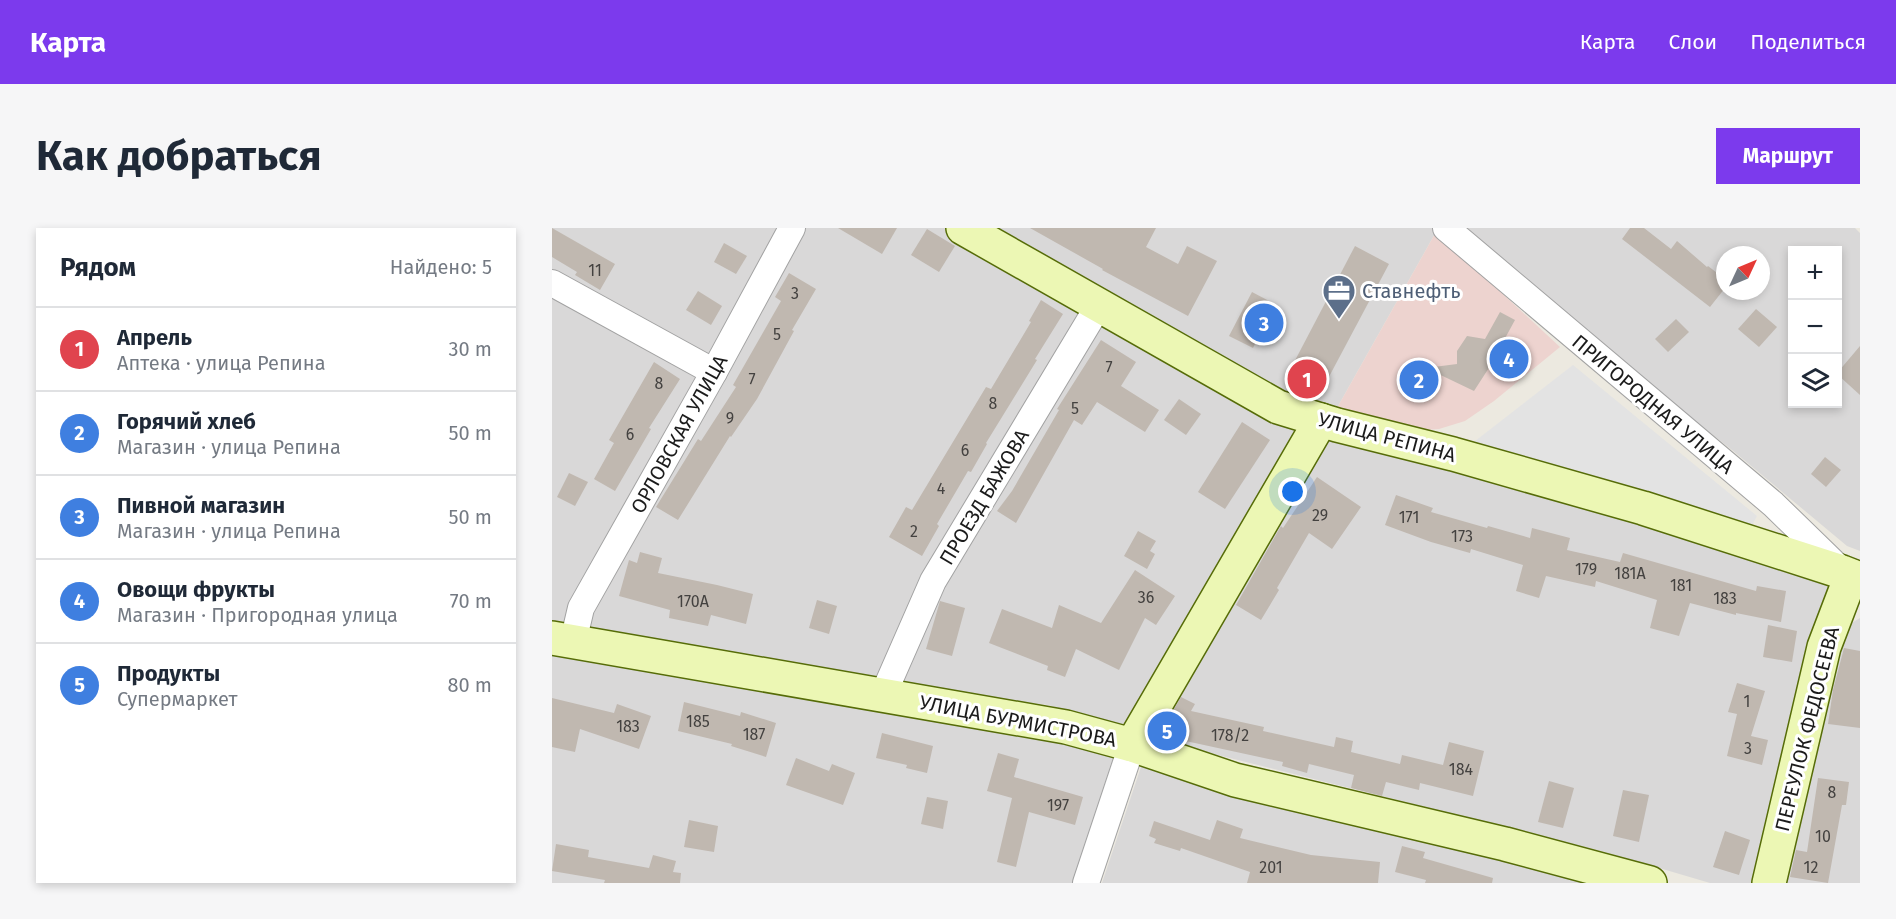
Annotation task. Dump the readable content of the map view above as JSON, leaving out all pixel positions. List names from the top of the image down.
{
  "streets": {
    "street": [
      "ПРИГОРОДНАЯ УЛИЦА",
      "ОРЛОВСКАЯ УЛИЦА",
      "УЛИЦА РЕПИНА",
      "ПРОЕЗД БАЖОВА",
      "УЛИЦА БУРМИСТРОВА",
      "ПЕРЕУЛОК ФЕДОСЕЕВА"
    ]
  },
  "crossings": [
    ["ПРИГОРОДНАЯ УЛИЦА", "УЛИЦА РЕПИНА"],
    ["ПРИГОРОДНАЯ УЛИЦА", "ПЕРЕУЛОК ФЕДОСЕЕВА"],
    ["ОРЛОВСКАЯ УЛИЦА", "УЛИЦА БУРМИСТРОВА"],
    ["УЛИЦА РЕПИНА", "ПРОЕЗД БАЖОВА"],
    ["УЛИЦА РЕПИНА", "ПЕРЕУЛОК ФЕДОСЕЕВА"],
    ["ПРОЕЗД БАЖОВА", "УЛИЦА БУРМИСТРОВА"]
  ],
  "places": {
    "office": ["Ставнефть"]
  },
  "house_numbers": [
    "11",
    "3",
    "5",
    "7",
    "7",
    "8",
    "8",
    "5",
    "9",
    "6",
    "6",
    "4",
    "29",
    "171",
    "2",
    "173",
    "179",
    "181А",
    "181",
    "36",
    "183",
    "170А",
    "1",
    "185",
    "183",
    "187",
    "178/2",
    "3",
    "184",
    "8",
    "197",
    "10",
    "201",
    "12"
  ],
  "north": "top right",
  "page": {
    "header": "Карта",
    "nav": ["Карта", "Слои", "Поделиться"],
    "buttons": "Маршрут",
    "title": "Как добраться",
    "heading": ["Рядом", "Найдено: 5"],
    "map_buttons": ["+", "−"],
    "pins": [
      "3",
      "4",
      "1",
      "2",
      "5"
    ],
    "list": [
      {
        "mark": "1",
        "name": "Апрель",
        "note": "Аптека · улица Репина",
        "value": "30 m"
      },
      {
        "mark": "2",
        "name": "Горячий хлеб",
        "note": "Магазин · улица Репина",
        "value": "50 m"
      },
      {
        "mark": "3",
        "name": "Пивной магазин",
        "note": "Магазин · улица Репина",
        "value": "50 m"
      },
      {
        "mark": "4",
        "name": "Овощи фрукты",
        "note": "Магазин · Пригородная улица",
        "value": "70 m"
      },
      {
        "mark": "5",
        "name": "Продукты",
        "note": "Супермаркет",
        "value": "80 m"
      }
    ]
  }
}
